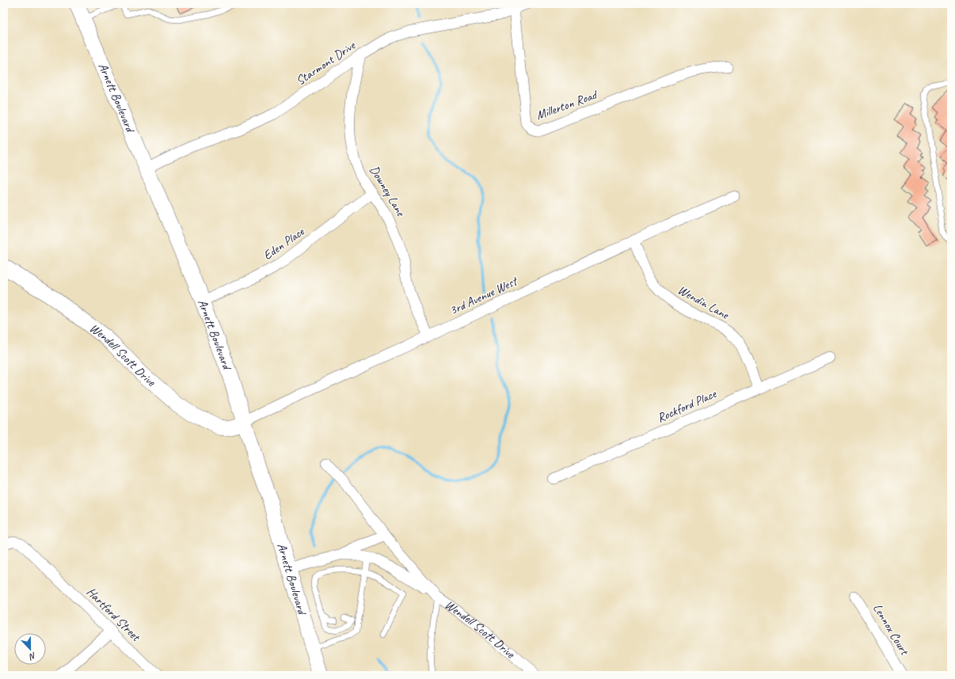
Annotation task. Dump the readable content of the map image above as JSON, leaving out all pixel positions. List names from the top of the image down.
{
  "streets": {
    "main road": ["Arnett Boulevard", "Wendell Scott Drive"],
    "street": [
      "Starmont Drive",
      "Millerton Road",
      "Downey Lane",
      "Eden Place",
      "3rd Avenue West",
      "Wendin Lane",
      "Rockford Place",
      "Hartford Street",
      "Lennox Court"
    ]
  },
  "crossings": [
    ["Starmont Drive", "Arnett Boulevard"],
    ["Starmont Drive", "Millerton Road"],
    ["Starmont Drive", "Downey Lane"],
    ["Arnett Boulevard", "Eden Place"],
    ["Arnett Boulevard", "3rd Avenue West"],
    ["Arnett Boulevard", "Wendell Scott Drive"],
    ["Downey Lane", "Eden Place"],
    ["Downey Lane", "3rd Avenue West"],
    ["3rd Avenue West", "Wendin Lane"],
    ["3rd Avenue West", "Wendell Scott Drive"],
    ["Wendin Lane", "Rockford Place"]
  ],
  "north": "bottom"
}
